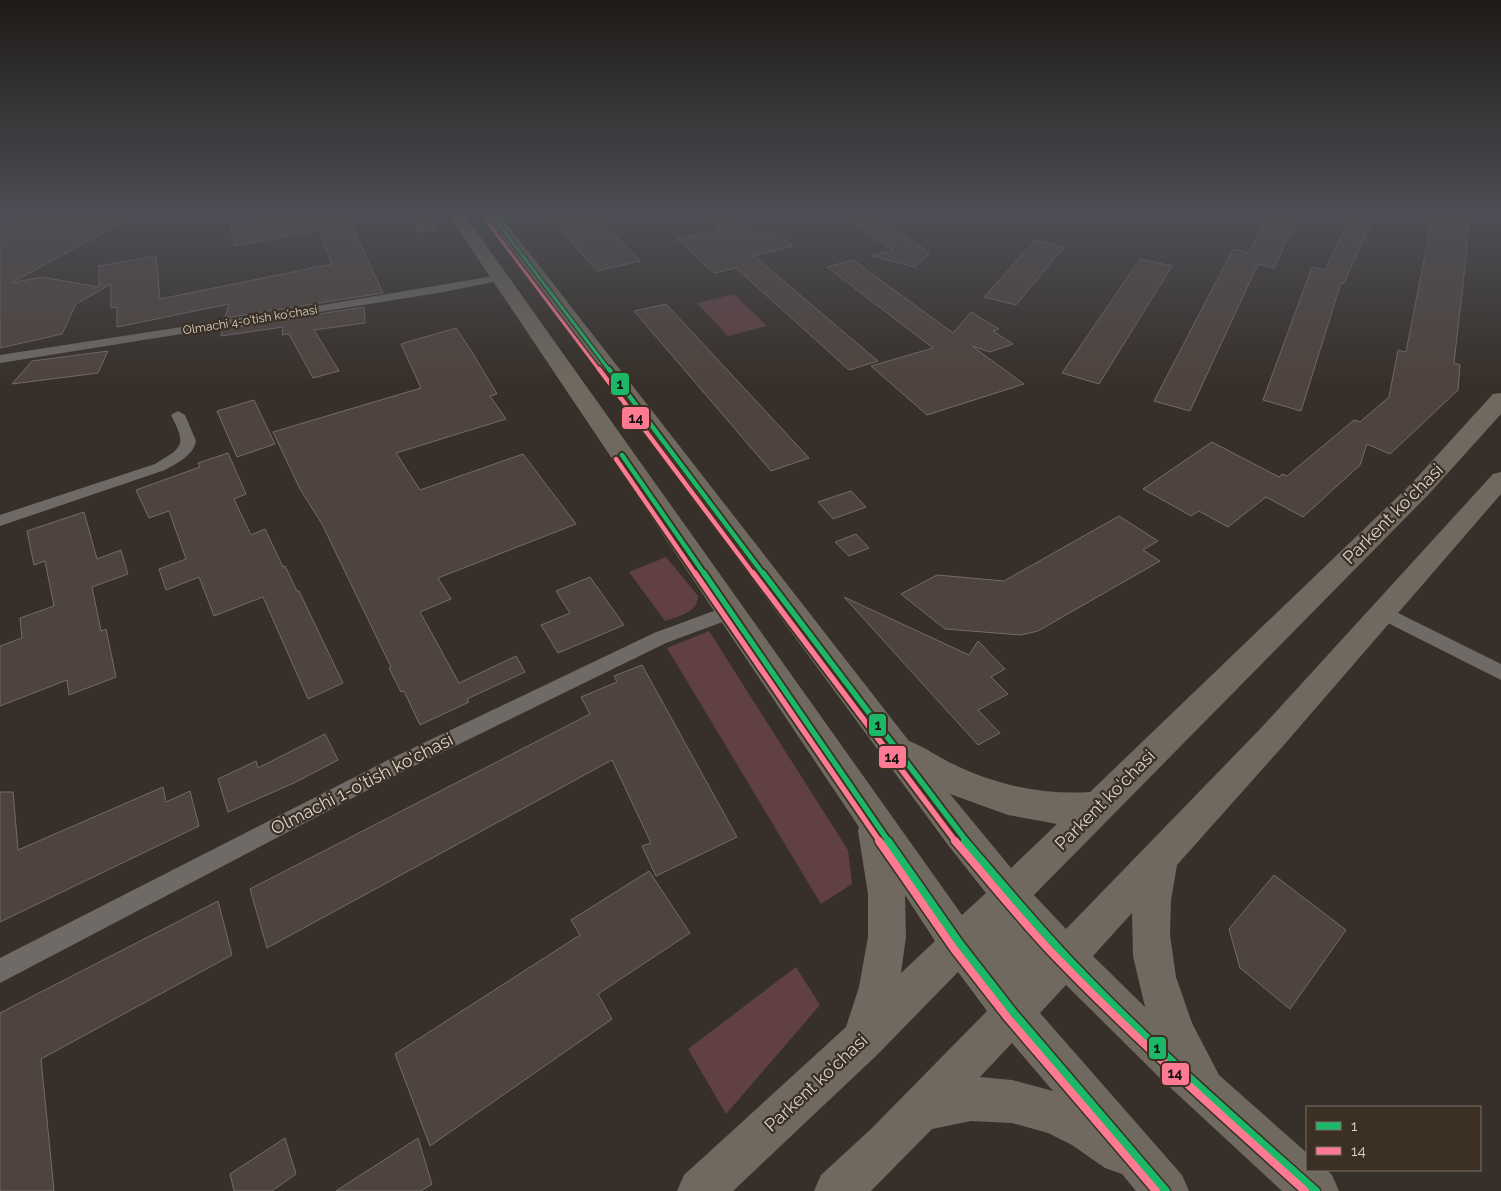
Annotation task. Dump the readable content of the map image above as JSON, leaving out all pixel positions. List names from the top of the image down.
{
  "streets": {
    "main road": ["Parkent ko'chasi"],
    "street": ["Olmachi 4-o'tish ko'chasi", "Olmachi 1-o'tish ko'chasi"]
  },
  "lines": ["transit line 1", "transit line 14"],
  "legend": ["1", "14"]
}
